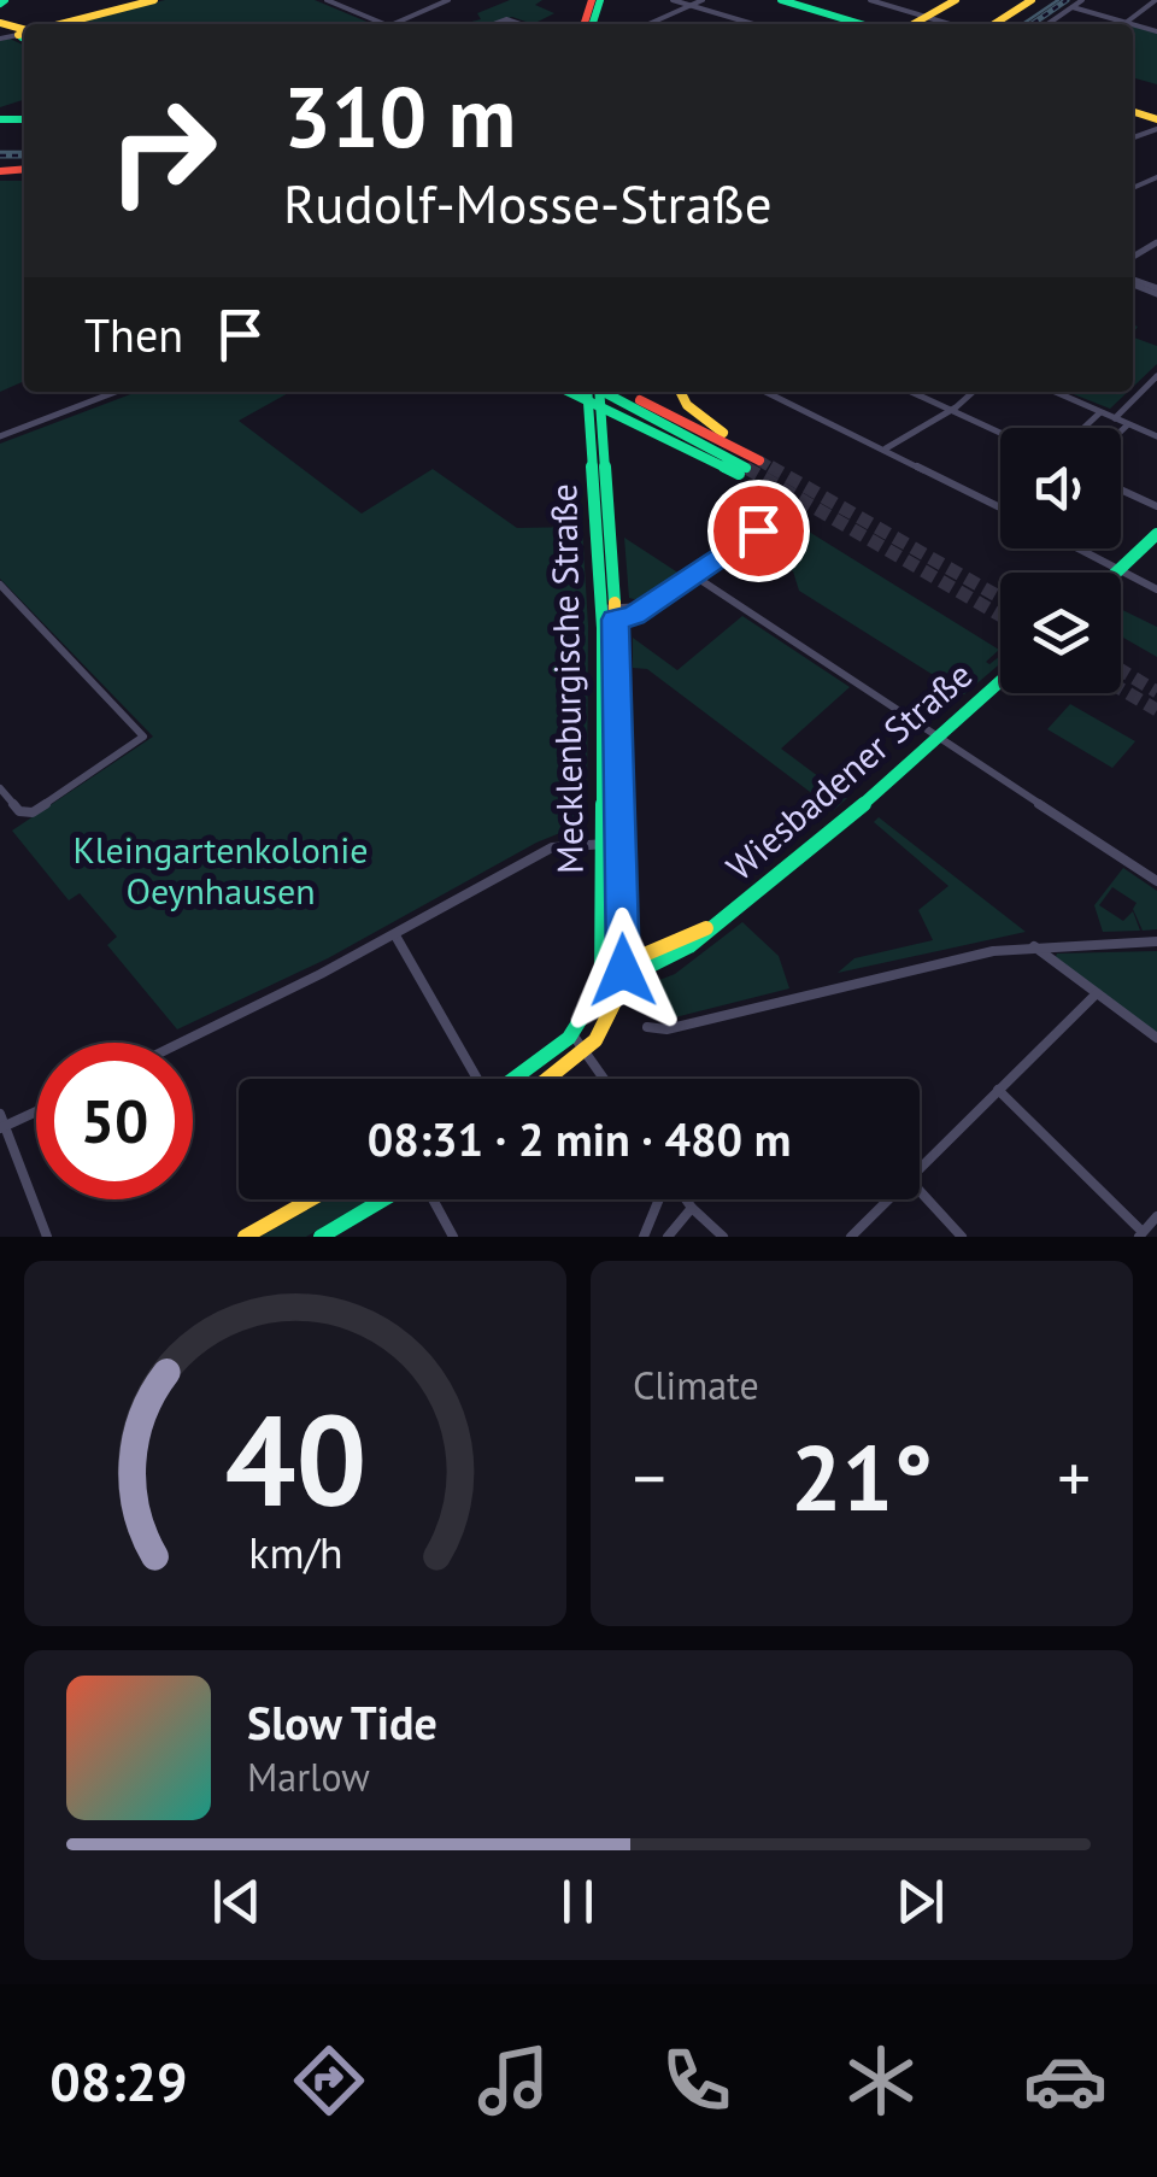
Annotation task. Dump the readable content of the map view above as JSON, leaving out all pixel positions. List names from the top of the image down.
{
  "streets": {
    "main road": ["Mecklenburgische Straße", "Wiesbadener Straße"]
  },
  "crossings": [
    ["Mecklenburgische Straße", "Wiesbadener Straße"]
  ],
  "parks": ["Kleingartenkolonie Oeynhausen"],
  "page": {
    "turn": ["310 m", "Rudolf-Mosse-Straße"],
    "then": "Then",
    "limit": "50",
    "trip": "08:31 · 2 min · 480 m",
    "tile": "Climate",
    "heat": ["−", "21°", "+"],
    "song": ["Slow Tide", "Marlow"],
    "tabs": "08:29",
    "gauge": ["40", "km/h"]
  }
}
